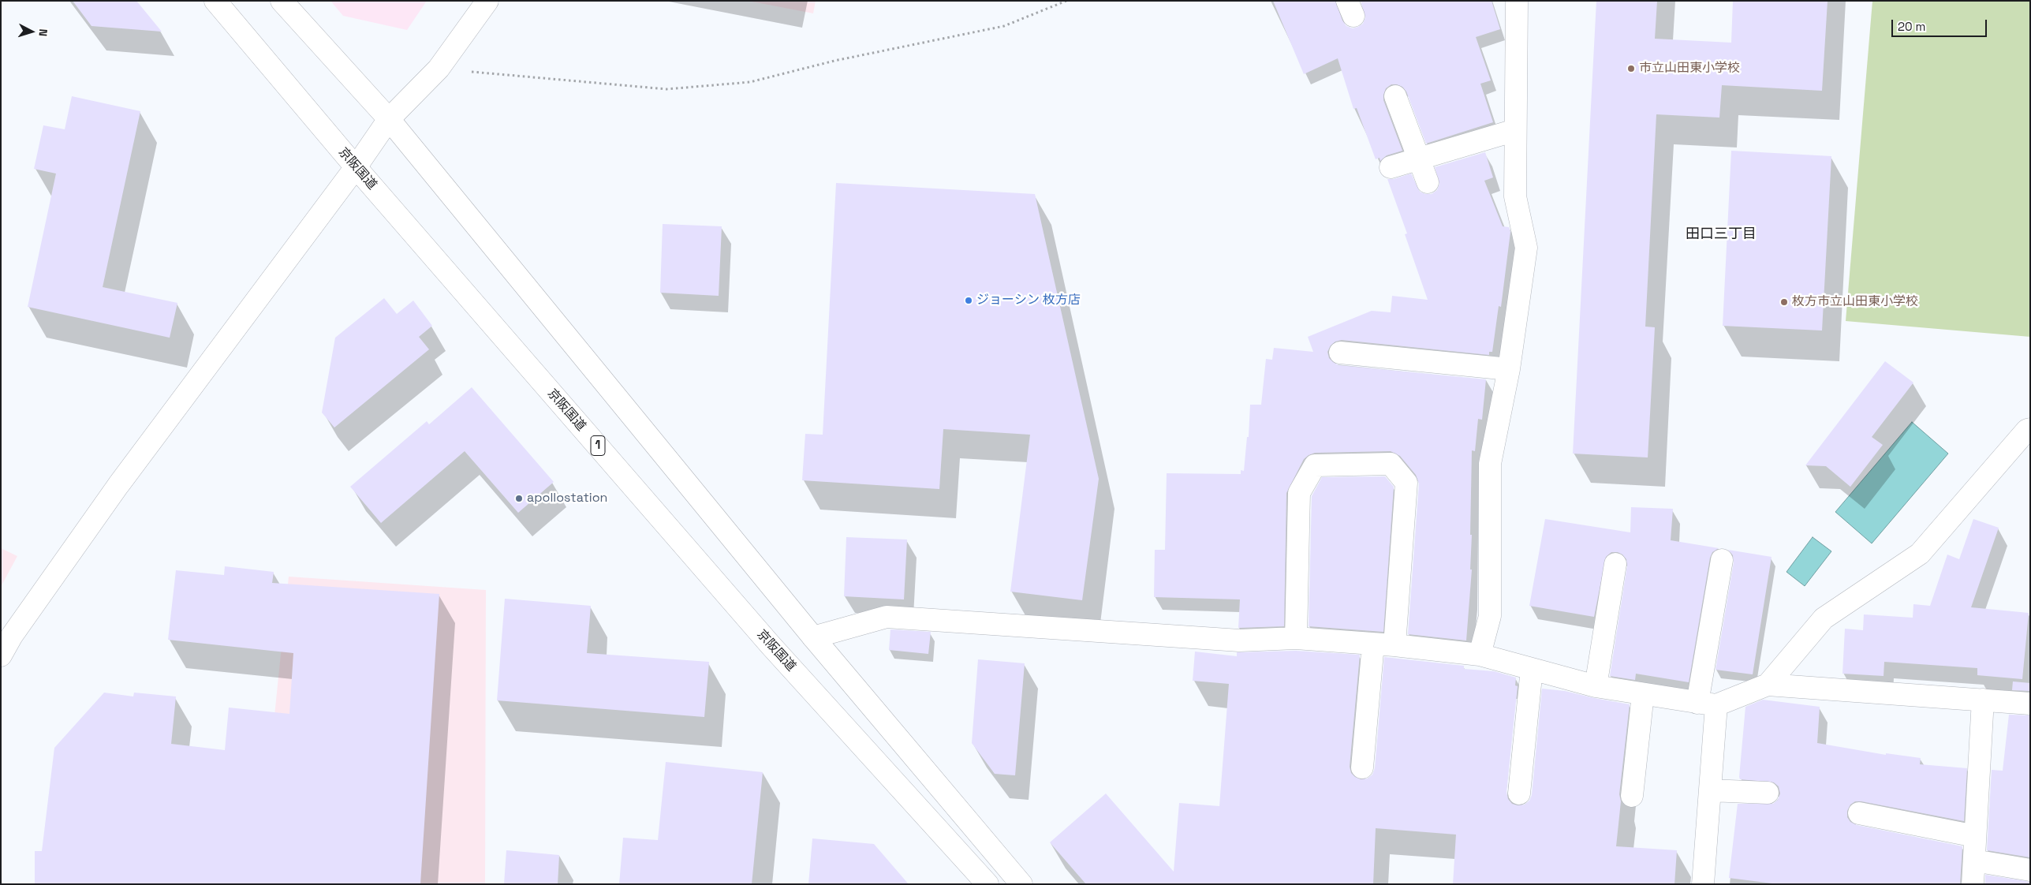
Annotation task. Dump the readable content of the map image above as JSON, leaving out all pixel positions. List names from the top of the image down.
{
  "streets": {
    "main road": ["京阪国道", "1"]
  },
  "districts": ["田口三丁目"],
  "places": [
    "市立山田東小学校",
    "ジョーシン 枚方店",
    "枚方市立山田東小学校",
    "apollostation"
  ],
  "scale_bar": "20 m",
  "north": "right"
}
